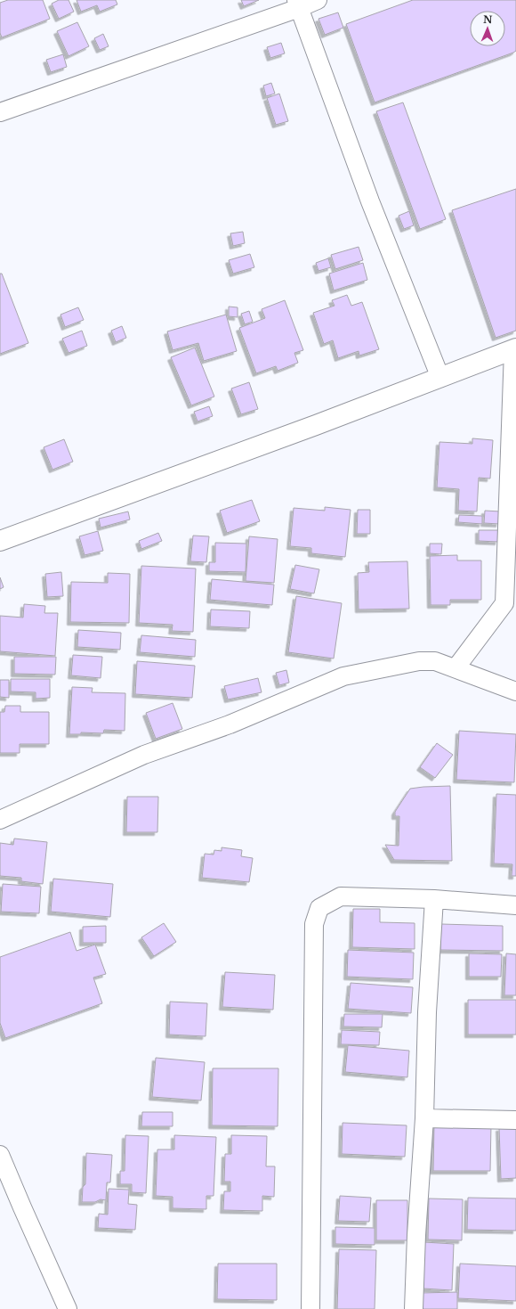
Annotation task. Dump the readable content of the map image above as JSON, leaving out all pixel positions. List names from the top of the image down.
{
  "north": "top"
}
